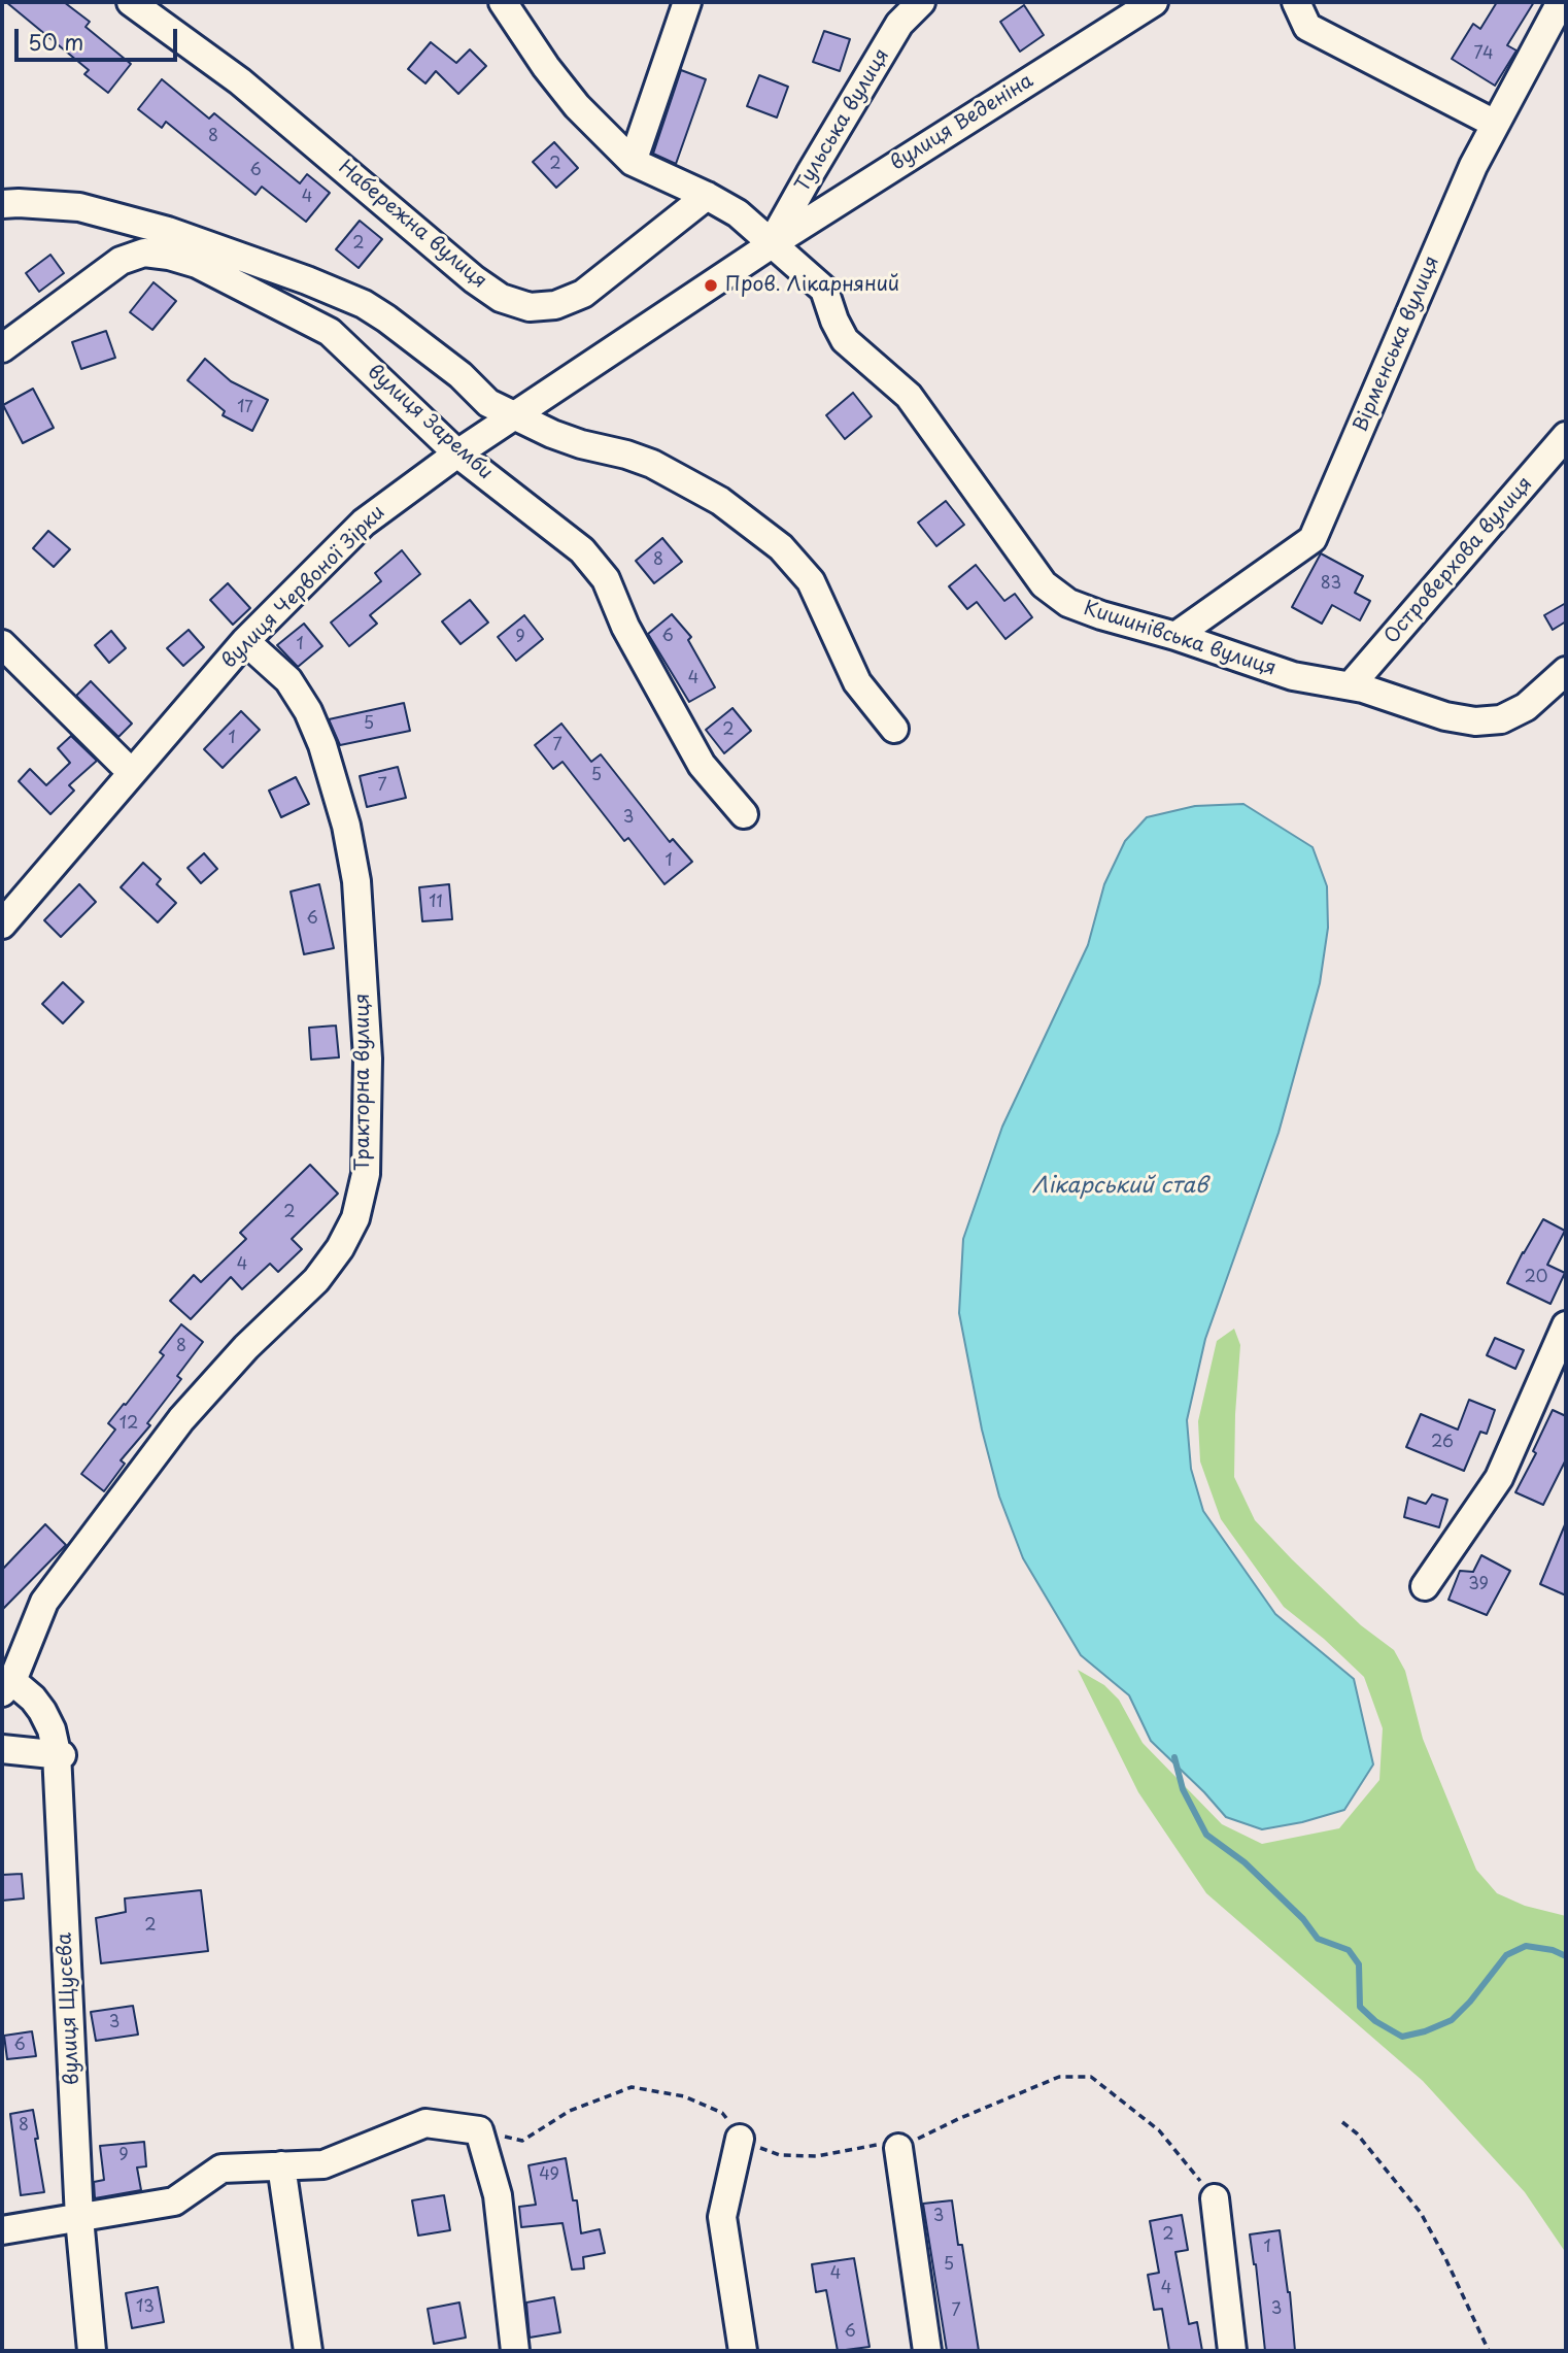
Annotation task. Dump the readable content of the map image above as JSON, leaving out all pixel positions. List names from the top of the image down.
{
  "streets": {
    "street": [
      "Тульська вулиця",
      "вулиця Веденіна",
      "Набережна вулиця",
      "Вірменська вулиця",
      "вулиця Заремби",
      "Островерхова вулиця",
      "вулиця Червоної Зірки",
      "Кишинівська вулиця",
      "Тракторна вулиця",
      "вулиця Щусєва"
    ]
  },
  "crossings": [
    ["Тульська вулиця", "вулиця Веденіна"],
    ["Тульська вулиця", "вулиця Червоної Зірки"],
    ["Тульська вулиця", "Кишинівська вулиця"],
    ["вулиця Веденіна", "вулиця Червоної Зірки"],
    ["вулиця Веденіна", "Кишинівська вулиця"],
    ["Набережна вулиця", "Кишинівська вулиця"],
    ["Вірменська вулиця", "Кишинівська вулиця"],
    ["вулиця Заремби", "вулиця Червоної Зірки"],
    ["Островерхова вулиця", "Кишинівська вулиця"],
    ["вулиця Червоної Зірки", "Кишинівська вулиця"],
    ["вулиця Червоної Зірки", "Тракторна вулиця"],
    ["Тракторна вулиця", "вулиця Щусєва"]
  ],
  "water": ["Лікарський став"],
  "places": ["Пров. Лікарняний"],
  "house_numbers": [
    "74",
    "8",
    "2",
    "6",
    "4",
    "2",
    "17",
    "8",
    "83",
    "6",
    "9",
    "1",
    "4",
    "5",
    "2",
    "1",
    "7",
    "5",
    "7",
    "3",
    "1",
    "11",
    "6",
    "2",
    "4",
    "20",
    "8",
    "12",
    "26",
    "39",
    "2",
    "3",
    "6",
    "8",
    "9",
    "49",
    "3",
    "2",
    "1",
    "5",
    "4",
    "4",
    "13",
    "3",
    "7",
    "6"
  ],
  "scale_bar": "50 m"
}
